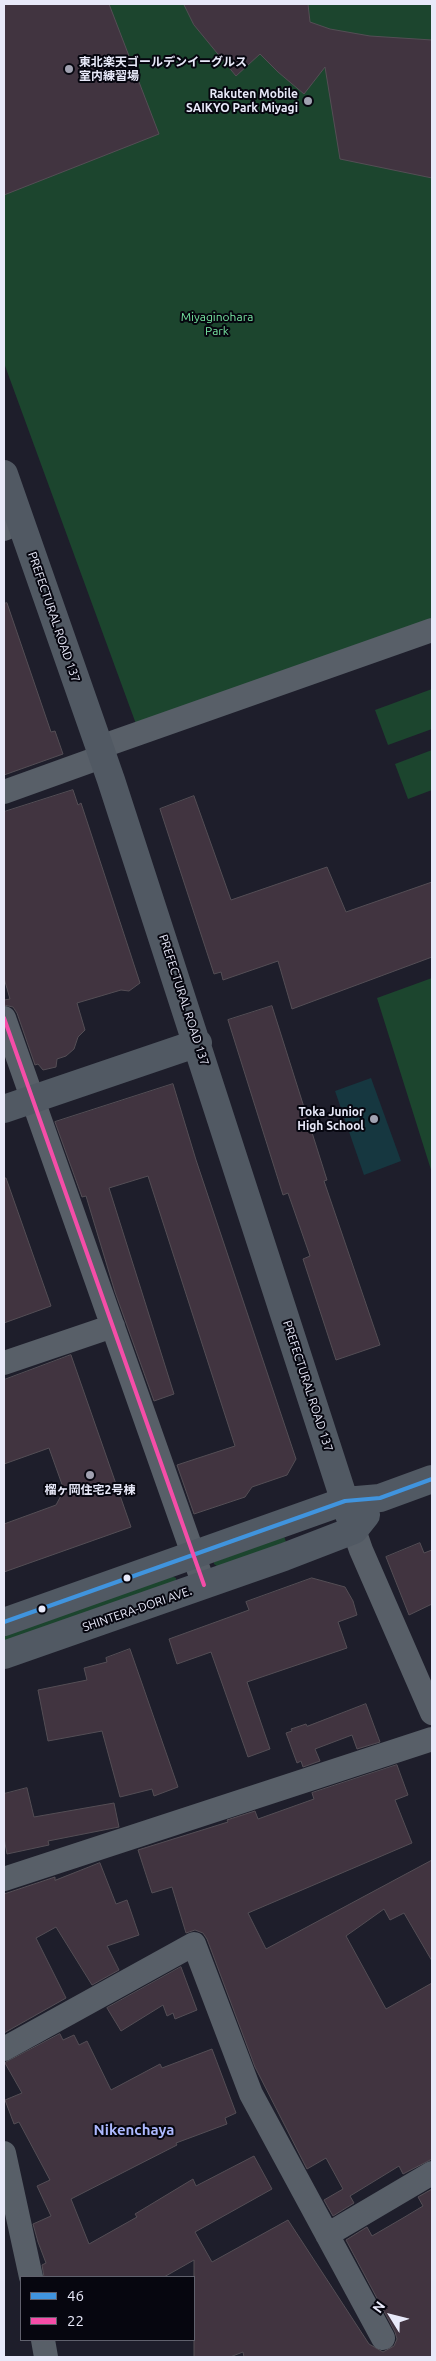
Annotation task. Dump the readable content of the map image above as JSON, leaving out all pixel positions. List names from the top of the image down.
{
  "streets": {
    "main road": ["PREFECTURAL ROAD 137", "SHINTERA-DORI AVE."]
  },
  "crossings": [
    ["PREFECTURAL ROAD 137", "SHINTERA-DORI AVE."]
  ],
  "districts": ["Nikenchaya"],
  "parks": ["Miyaginohara Park"],
  "places": [
    "東北楽天ゴールデンイーグルス 室内練習場",
    "Rakuten Mobile SAIKYO Park Miyagi",
    "Toka Junior High School",
    "榴ヶ岡住宅2号棟"
  ],
  "lines": ["transit line 22", "transit line 46"],
  "legend": ["46", "22"],
  "north": "top left"
}
